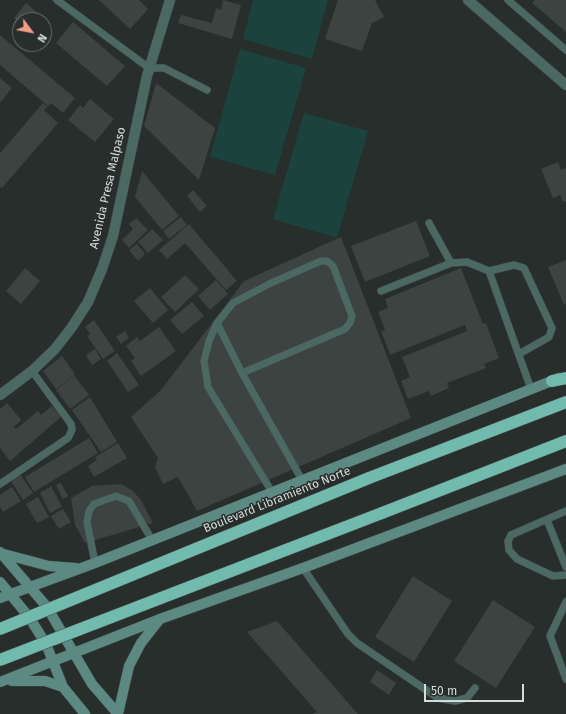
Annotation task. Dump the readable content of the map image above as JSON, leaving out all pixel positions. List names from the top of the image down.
{
  "streets": {
    "highway": ["Boulevard Libramiento Norte"],
    "street": ["Avenida Presa Malpaso"]
  },
  "scale_bar": "50 m",
  "north": "bottom right"
}
